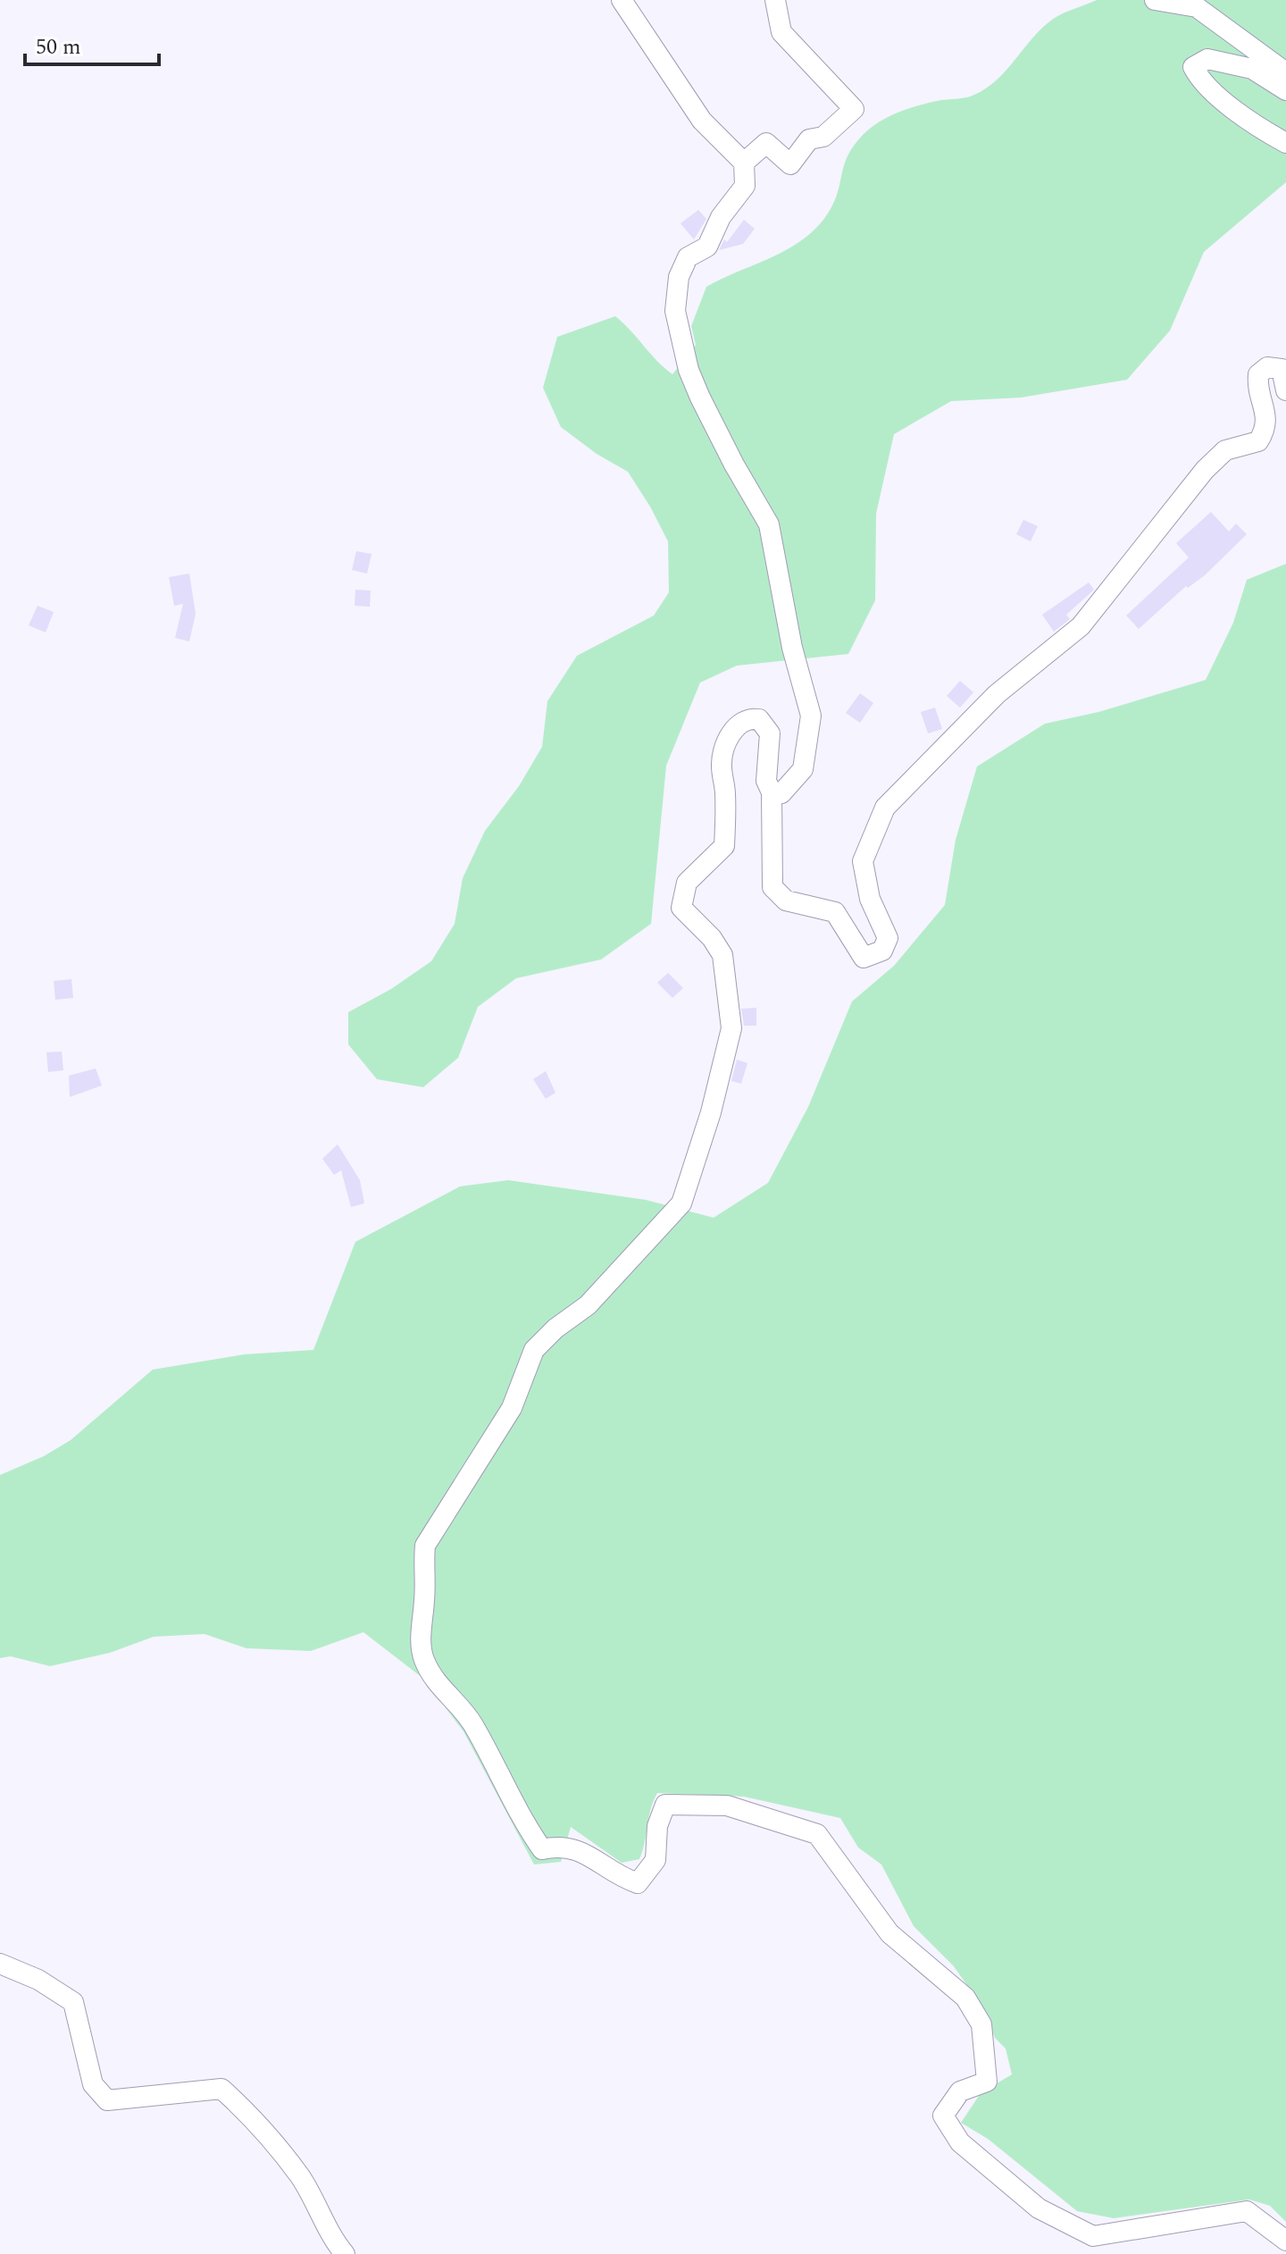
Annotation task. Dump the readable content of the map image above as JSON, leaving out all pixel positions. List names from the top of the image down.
{
  "scale_bar": "50 m"
}
